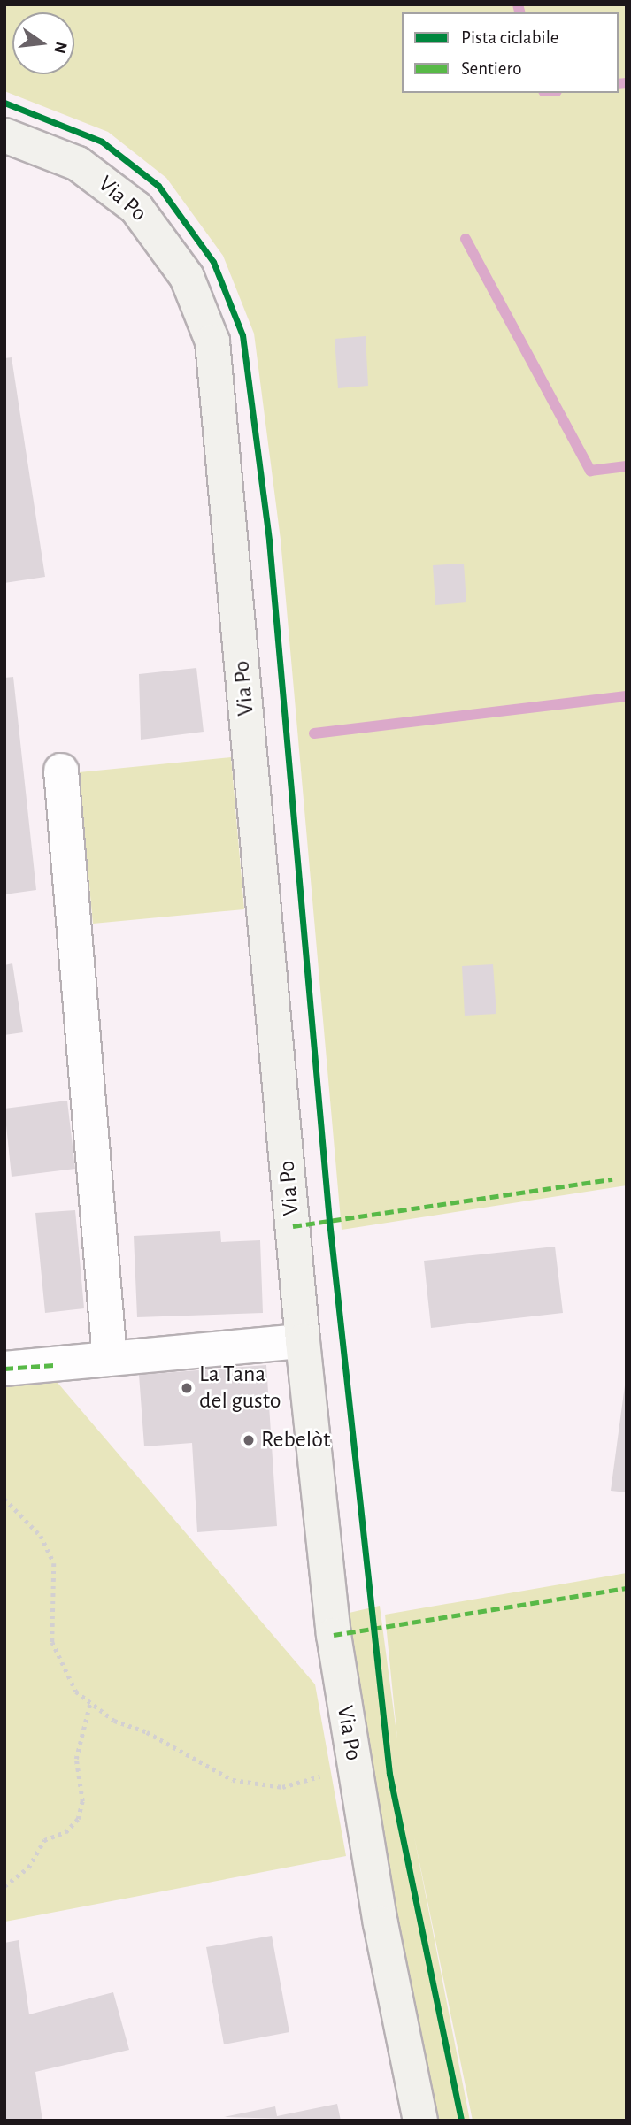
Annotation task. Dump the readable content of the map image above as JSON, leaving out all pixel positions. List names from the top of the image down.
{
  "streets": {
    "street": ["Via Po"]
  },
  "places": ["La Tana del gusto", "Rebelòt"],
  "legend": ["Pista ciclabile", "Sentiero"],
  "north": "right"
}
